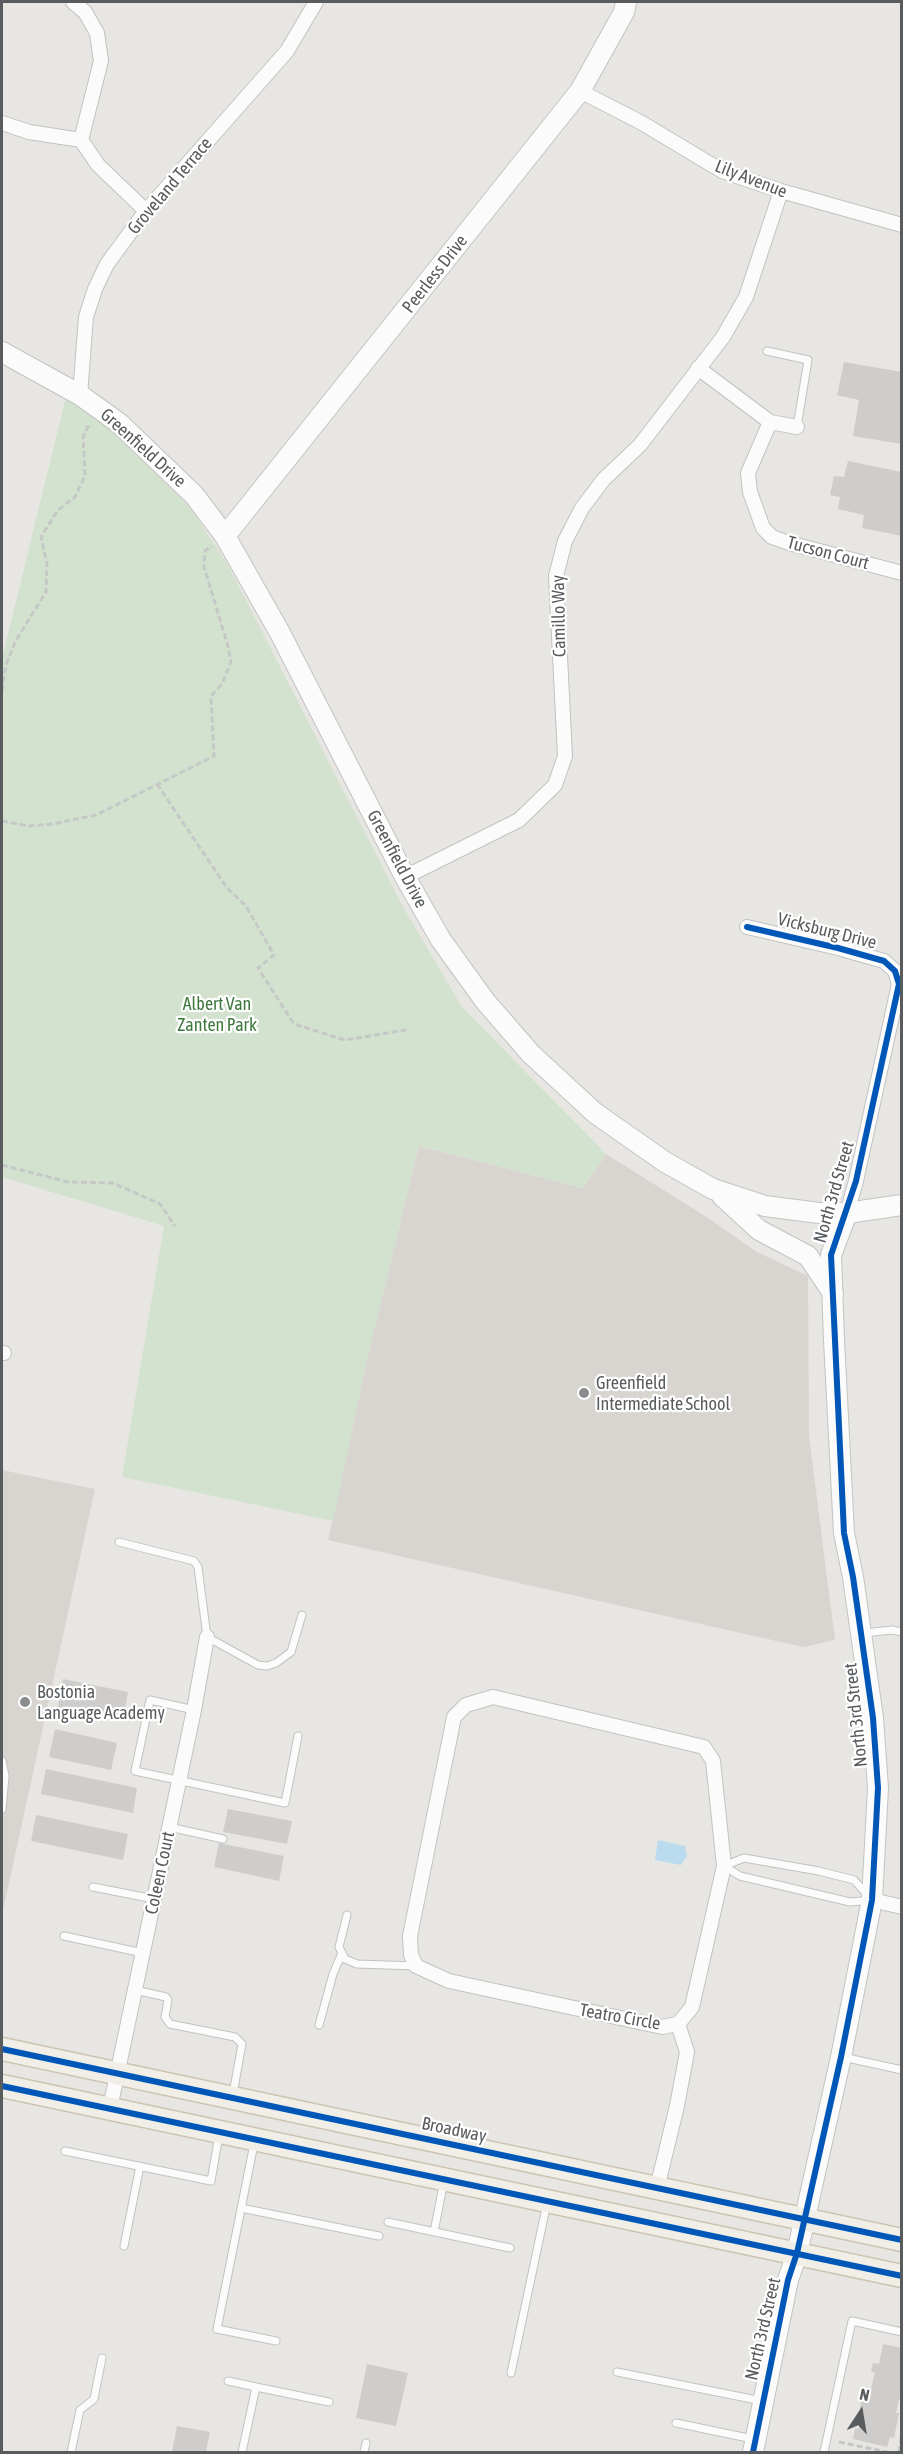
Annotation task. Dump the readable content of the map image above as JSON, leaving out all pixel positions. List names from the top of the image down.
{
  "streets": {
    "main road": ["Broadway"],
    "street": [
      "Lily Avenue",
      "Groveland Terrace",
      "Peerless Drive",
      "Greenfield Drive",
      "Tucson Court",
      "Camillo Way",
      "Vicksburg Drive",
      "North 3rd Street",
      "Coleen Court",
      "Teatro Circle"
    ]
  },
  "crossings": [
    ["Lily Avenue", "Peerless Drive"],
    ["Lily Avenue", "Camillo Way"],
    ["Groveland Terrace", "Greenfield Drive"],
    ["Peerless Drive", "Greenfield Drive"],
    ["Greenfield Drive", "Camillo Way"],
    ["Greenfield Drive", "North 3rd Street"],
    ["Vicksburg Drive", "North 3rd Street"],
    ["North 3rd Street", "Broadway"],
    ["Coleen Court", "Broadway"]
  ],
  "parks": ["Albert Van Zanten Park"],
  "places": ["Greenfield Intermediate School", "Bostonia Language Academy"],
  "north": "top"
}
